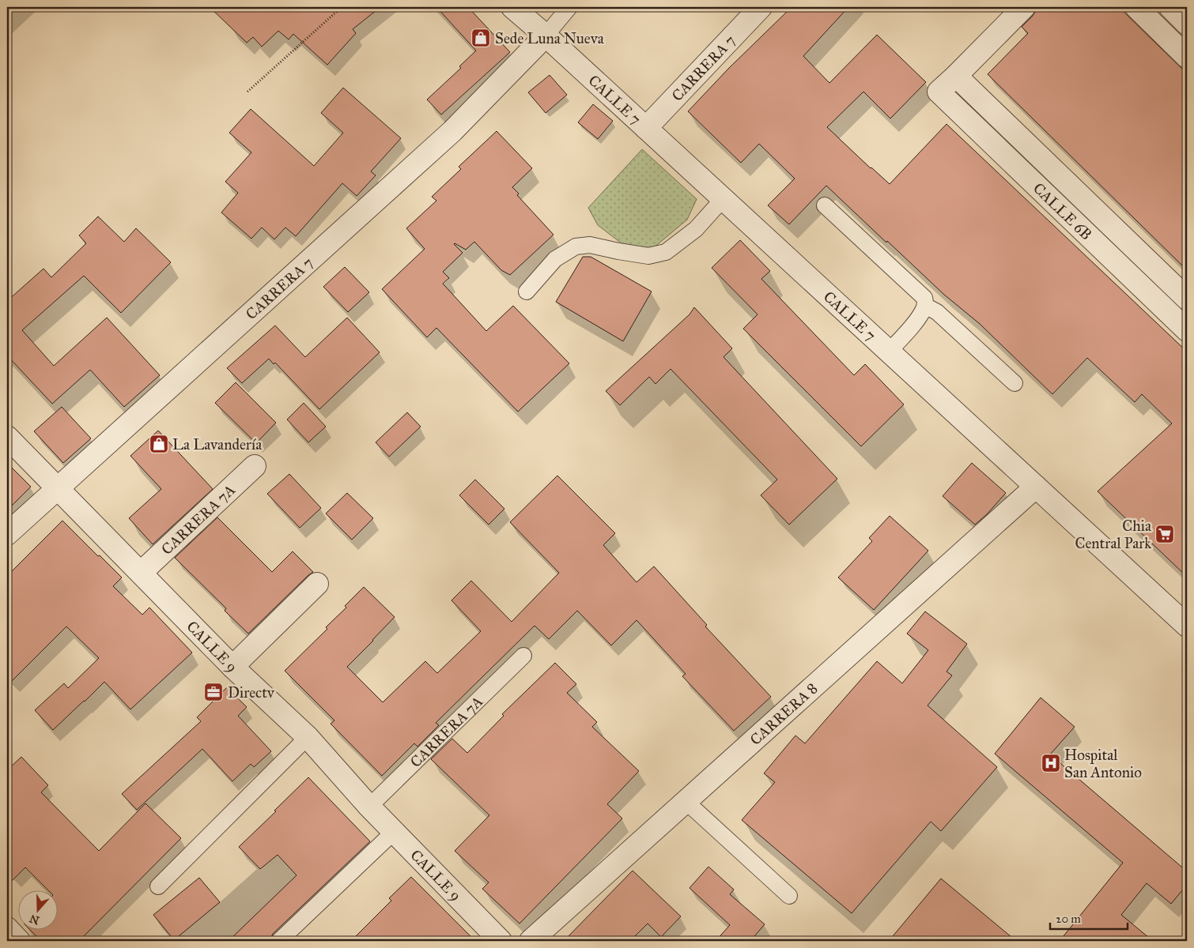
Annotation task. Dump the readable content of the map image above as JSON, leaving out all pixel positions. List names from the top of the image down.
{
  "streets": {
    "street": [
      "CARRERA 7",
      "CALLE 7",
      "CALLE 6B",
      "CARRERA 7A",
      "CALLE 9",
      "CARRERA 8"
    ]
  },
  "crossings": [
    ["CARRERA 7", "CALLE 7"],
    ["CARRERA 7", "CALLE 9"],
    ["CALLE 7", "CARRERA 8"],
    ["CARRERA 7A", "CALLE 9"]
  ],
  "places": {
    "shop": ["Sede Luna Nueva", "La Lavandería"],
    "supermarket": ["Chia Central Park"],
    "office": ["Directv"],
    "hospital": ["Hospital San Antonio"]
  },
  "scale_bar": "20 m",
  "north": "bottom"
}
